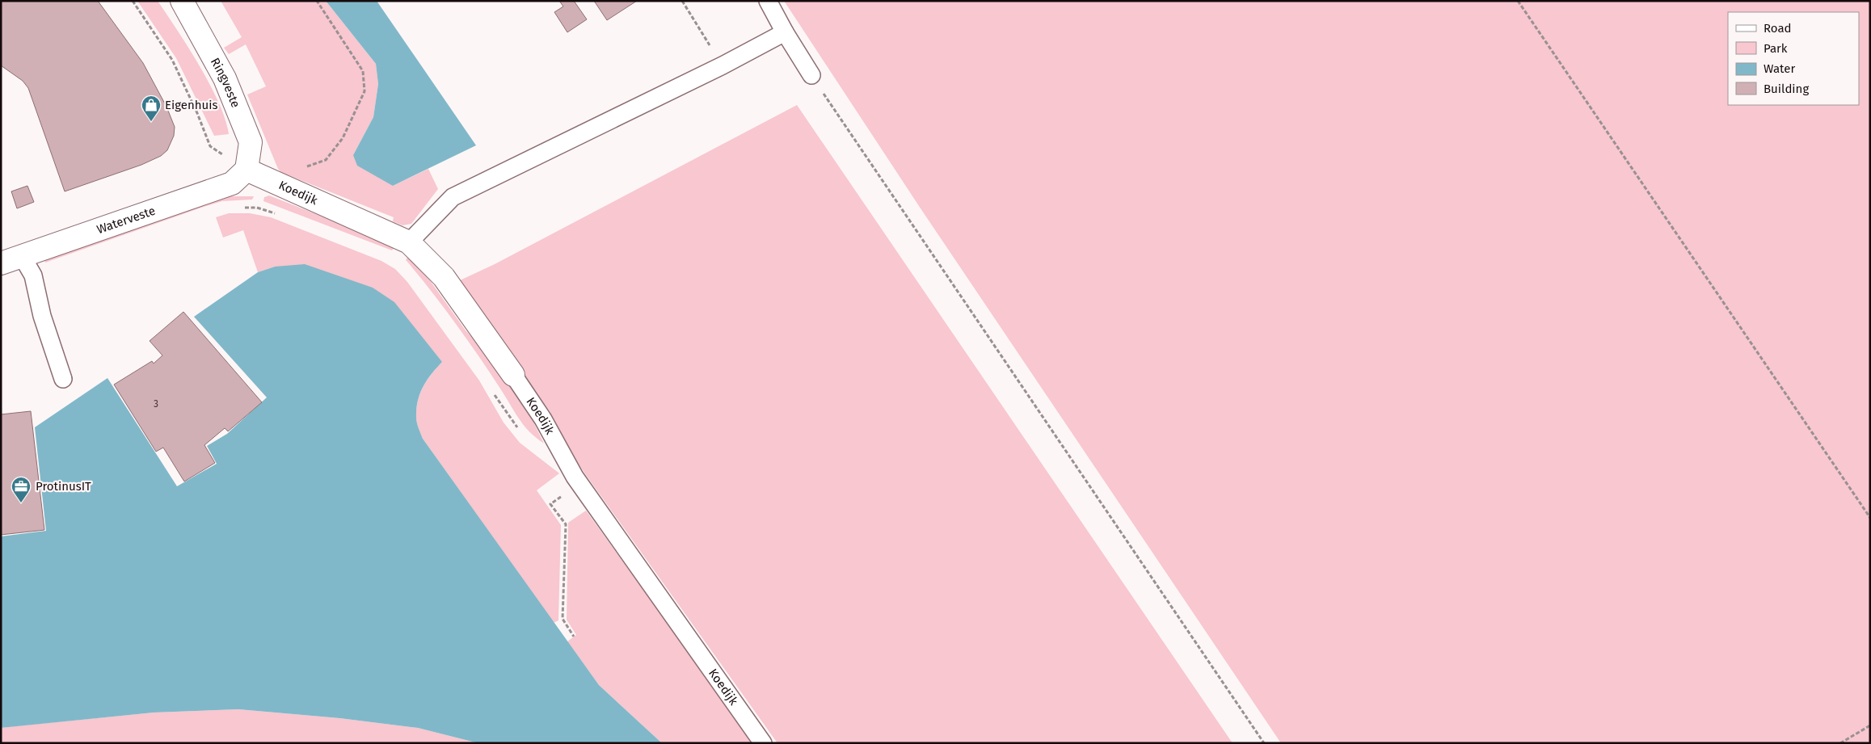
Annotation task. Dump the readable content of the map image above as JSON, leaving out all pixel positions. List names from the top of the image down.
{
  "streets": {
    "street": ["Ringveste", "Koedijk", "Waterveste"]
  },
  "crossings": [
    ["Ringveste", "Koedijk"],
    ["Ringveste", "Waterveste"],
    ["Koedijk", "Waterveste"]
  ],
  "places": {
    "shop": ["Eigenhuis"],
    "office": ["ProtinusIT"]
  },
  "house_numbers": ["3"],
  "legend": [
    "Road",
    "Park",
    "Water",
    "Building"
  ]
}
